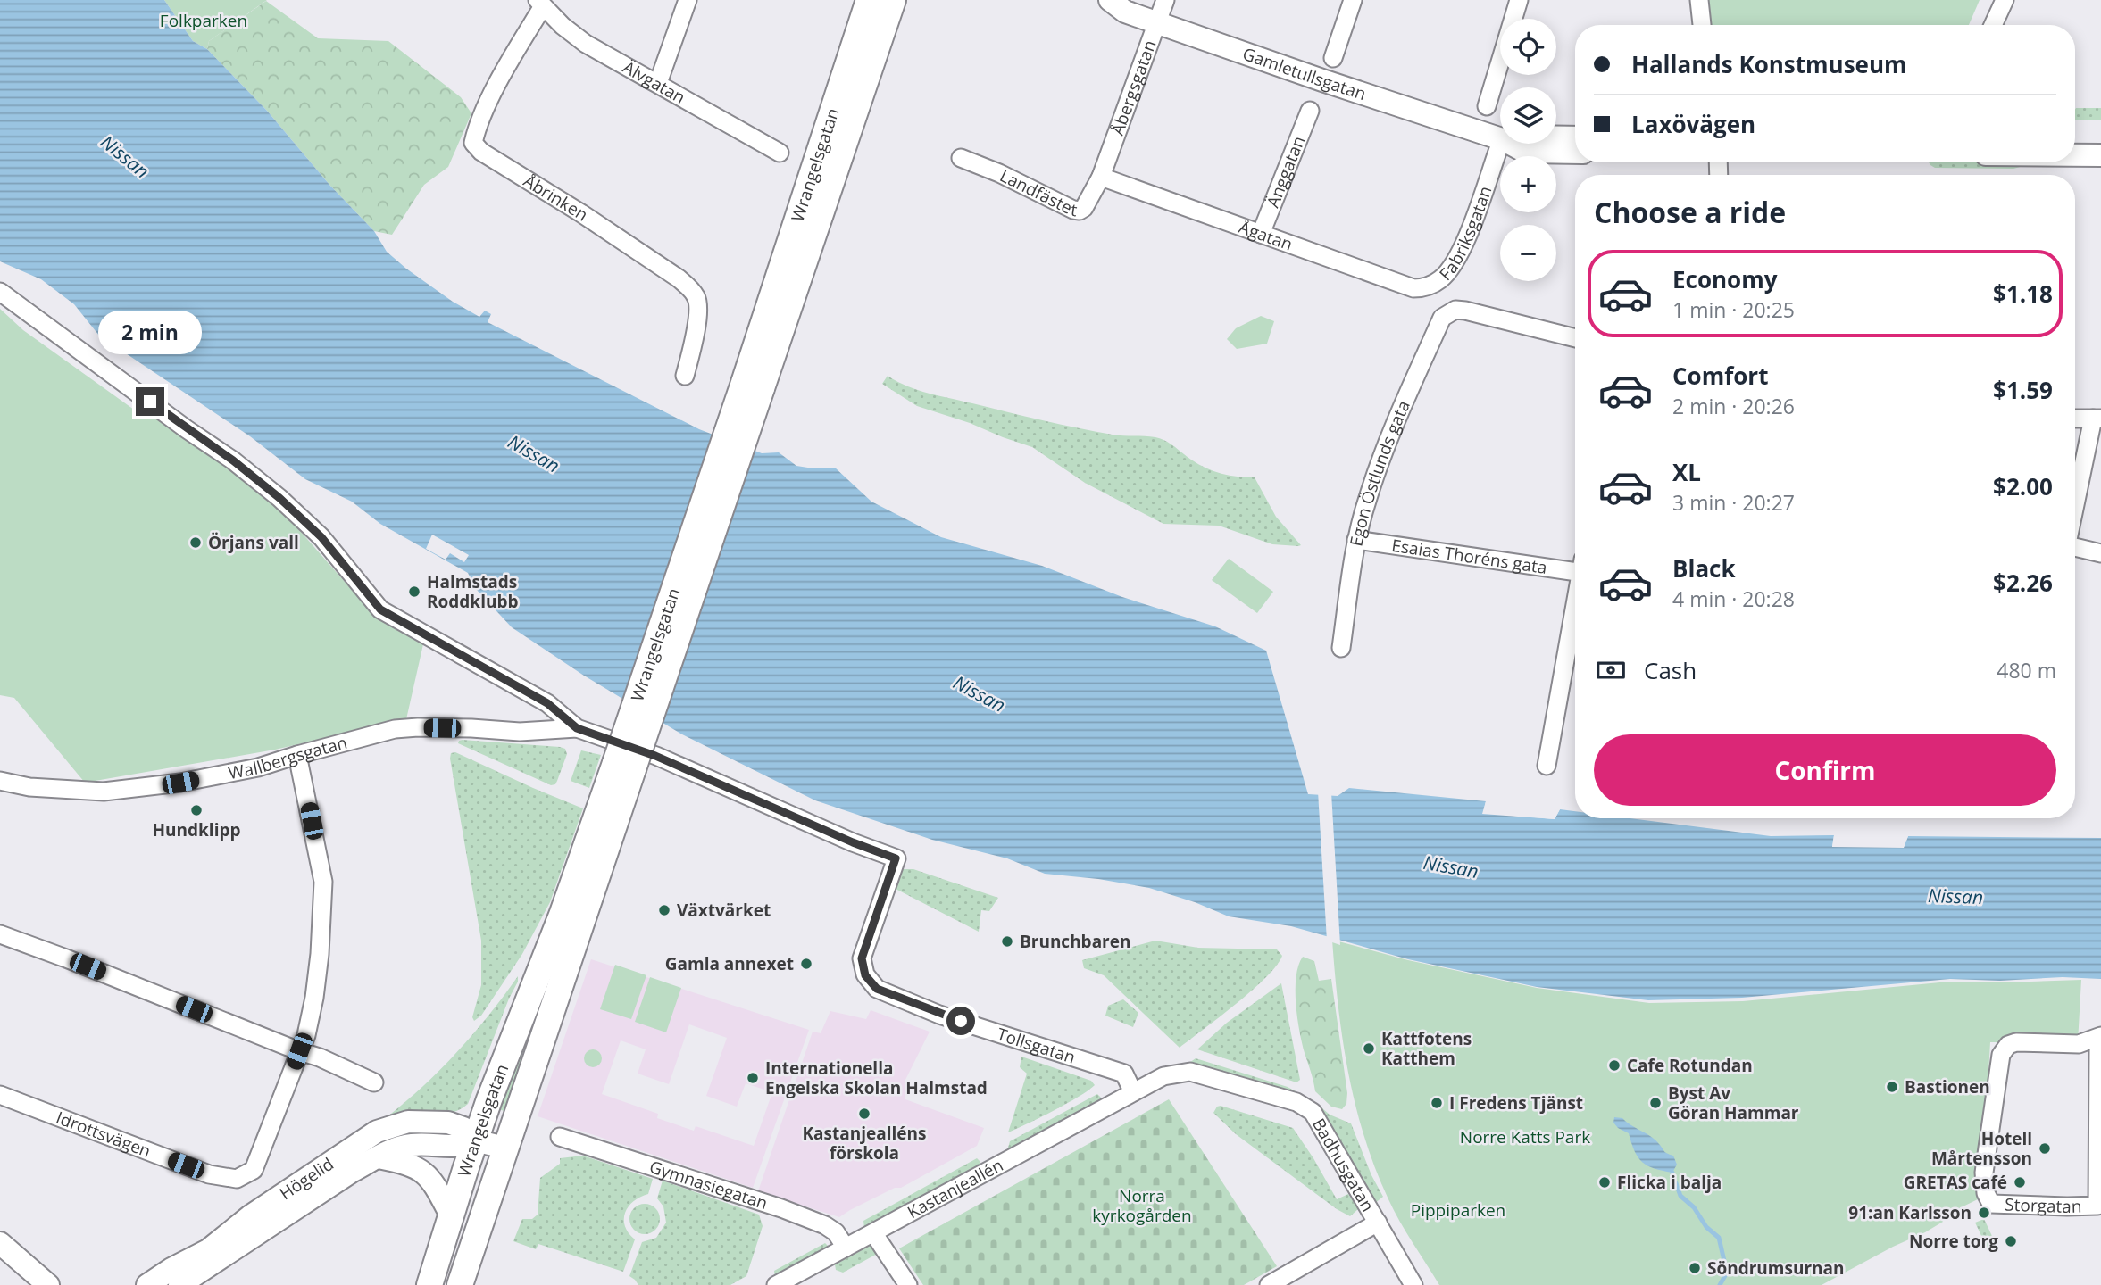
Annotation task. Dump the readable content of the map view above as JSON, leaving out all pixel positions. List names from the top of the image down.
{
  "streets": {
    "main road": ["Wrangelsgatan"],
    "street": [
      "Gamletullsgatan",
      "Älvgatan",
      "Åbergsgatan",
      "Änggatan",
      "Landfästet",
      "Åbrinken",
      "Fabriksgatan",
      "Ågatan",
      "Egon Östlunds gata",
      "Esaias Thoréns gata",
      "Wallbergsgatan",
      "Tollsgatan",
      "Idrottsvägen",
      "Badhusgatan",
      "Högelid",
      "Gymnasiegatan",
      "Kastanjeallén",
      "Storgatan"
    ]
  },
  "crossings": [
    ["Gamletullsgatan", "Åbergsgatan"],
    ["Älvgatan", "Åbrinken"],
    ["Åbergsgatan", "Landfästet"],
    ["Åbergsgatan", "Ågatan"],
    ["Wrangelsgatan", "Högelid"],
    ["Änggatan", "Ågatan"],
    ["Landfästet", "Ågatan"],
    ["Fabriksgatan", "Ågatan"],
    ["Egon Östlunds gata", "Esaias Thoréns gata"],
    ["Wallbergsgatan", "Tollsgatan"],
    ["Tollsgatan", "Badhusgatan"],
    ["Tollsgatan", "Kastanjeallén"],
    ["Badhusgatan", "Kastanjeallén"],
    ["Gymnasiegatan", "Kastanjeallén"]
  ],
  "water": ["Nissan"],
  "parks": [
    "Folkparken",
    "Norre Katts Park",
    "Norra kyrkogården",
    "Pippiparken"
  ],
  "places": [
    "Örjans vall",
    "Halmstads Roddklubb",
    "Hundklipp",
    "Växtvärket",
    "Brunchbaren",
    "Gamla annexet",
    "Kattfotens Katthem",
    "Cafe Rotundan",
    "Internationella Engelska Skolan Halmstad",
    "Bastionen",
    "I Fredens Tjänst",
    "Byst Av Göran Hammar",
    "Kastanjealléns förskola",
    "Hotell Mårtensson",
    "Flicka i balja",
    "GRETAS café",
    "91:an Karlsson",
    "Norre torg",
    "Söndrumsurnan"
  ],
  "page": {
    "map_buttons": ["+", "−"],
    "banner": ["Hallands Konstmuseum", "Laxövägen"],
    "heading": "Choose a ride",
    "list": [
      {
        "name": "Economy",
        "note": "1 min · 20:25",
        "value": "$1.18"
      },
      {
        "name": "Comfort",
        "note": "2 min · 20:26",
        "value": "$1.59"
      },
      {
        "name": "XL",
        "note": "3 min · 20:27",
        "value": "$2.00"
      },
      {
        "name": "Black",
        "note": "4 min · 20:28",
        "value": "$2.26"
      }
    ],
    "bubble": "2 min",
    "pay": ["Cash", "480 m"],
    "buttons": "Confirm"
  }
}
